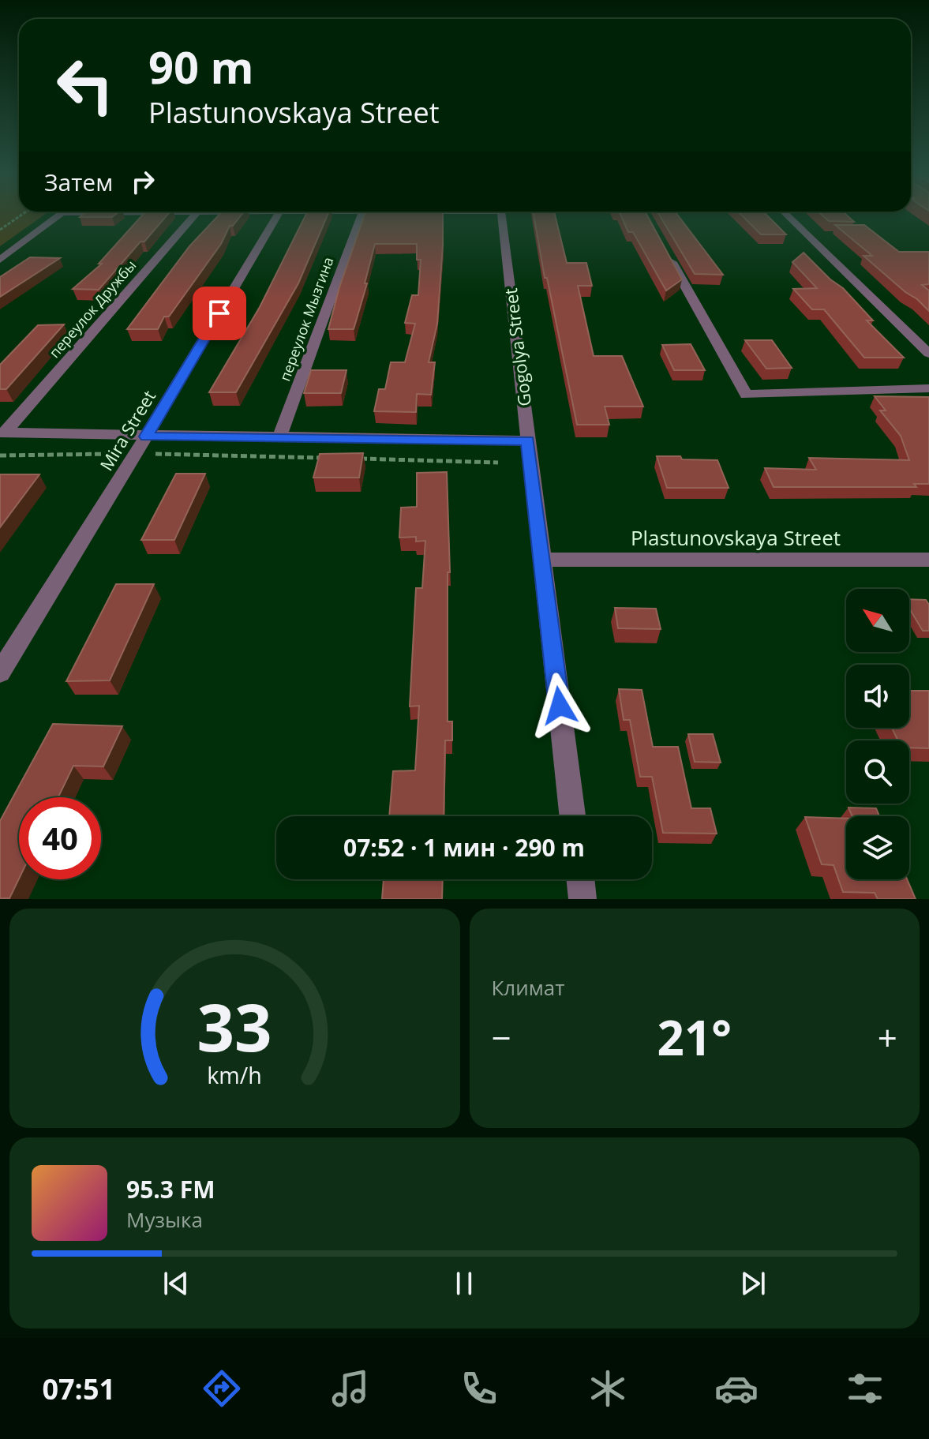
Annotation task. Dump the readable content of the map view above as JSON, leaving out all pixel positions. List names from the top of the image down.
{
  "streets": {
    "street": [
      "переулок Дружбы",
      "переулок Мызгина",
      "Gogolya Street",
      "Mira Street",
      "Plastunovskaya Street"
    ]
  },
  "crossings": [
    ["Gogolya Street", "Plastunovskaya Street"]
  ],
  "north": "top left",
  "page": {
    "turn": ["90 m", "Plastunovskaya Street"],
    "then": "Затем",
    "limit": "40",
    "trip": "07:52 · 1 мин · 290 m",
    "tile": "Климат",
    "heat": ["−", "21°", "+"],
    "song": ["95.3 FM", "Музыка"],
    "tabs": "07:51",
    "gauge": ["33", "km/h"]
  }
}
